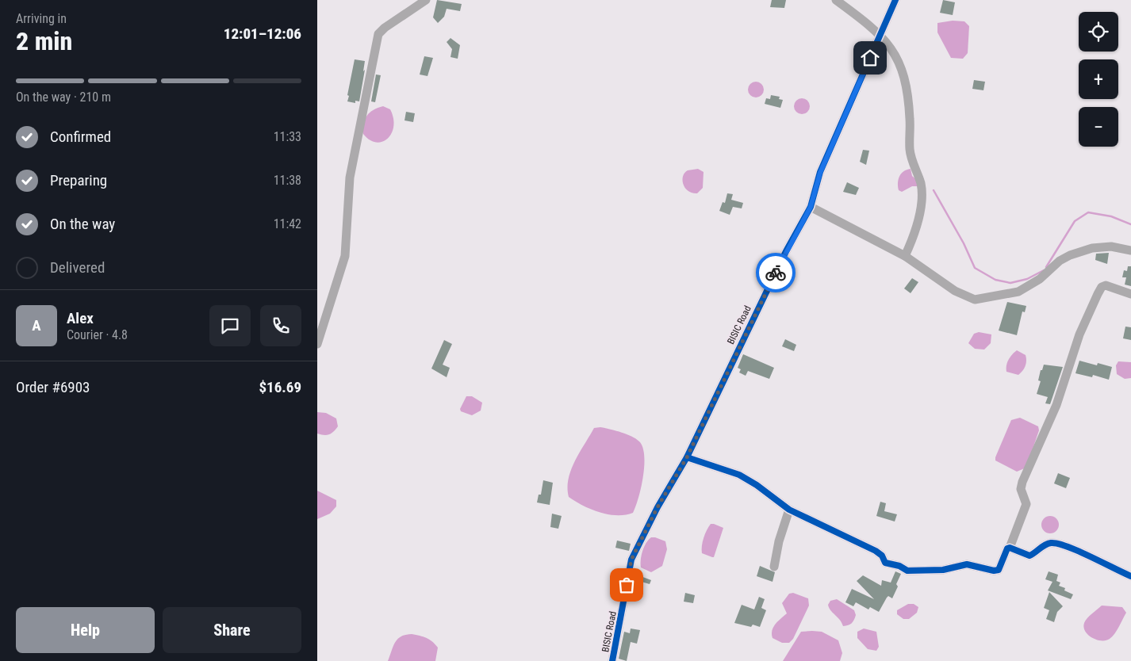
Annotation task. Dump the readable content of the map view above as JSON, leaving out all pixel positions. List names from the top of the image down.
{
  "streets": {
    "street": ["BISIC Road"]
  },
  "page": {
    "heading": ["2 min", "Arriving in", "12:01–12:06"],
    "panel": [
      "Alex",
      "Courier · 4.8",
      "Order #6903",
      "$16.69"
    ],
    "map_buttons": ["+", "−"],
    "bar": "On the way · 210 m",
    "list": [
      ["Confirmed", "11:33"],
      ["Preparing", "11:38"],
      ["On the way", "11:42"],
      "Delivered"
    ],
    "round": "A",
    "buttons": ["Help", "Share"]
  }
}
